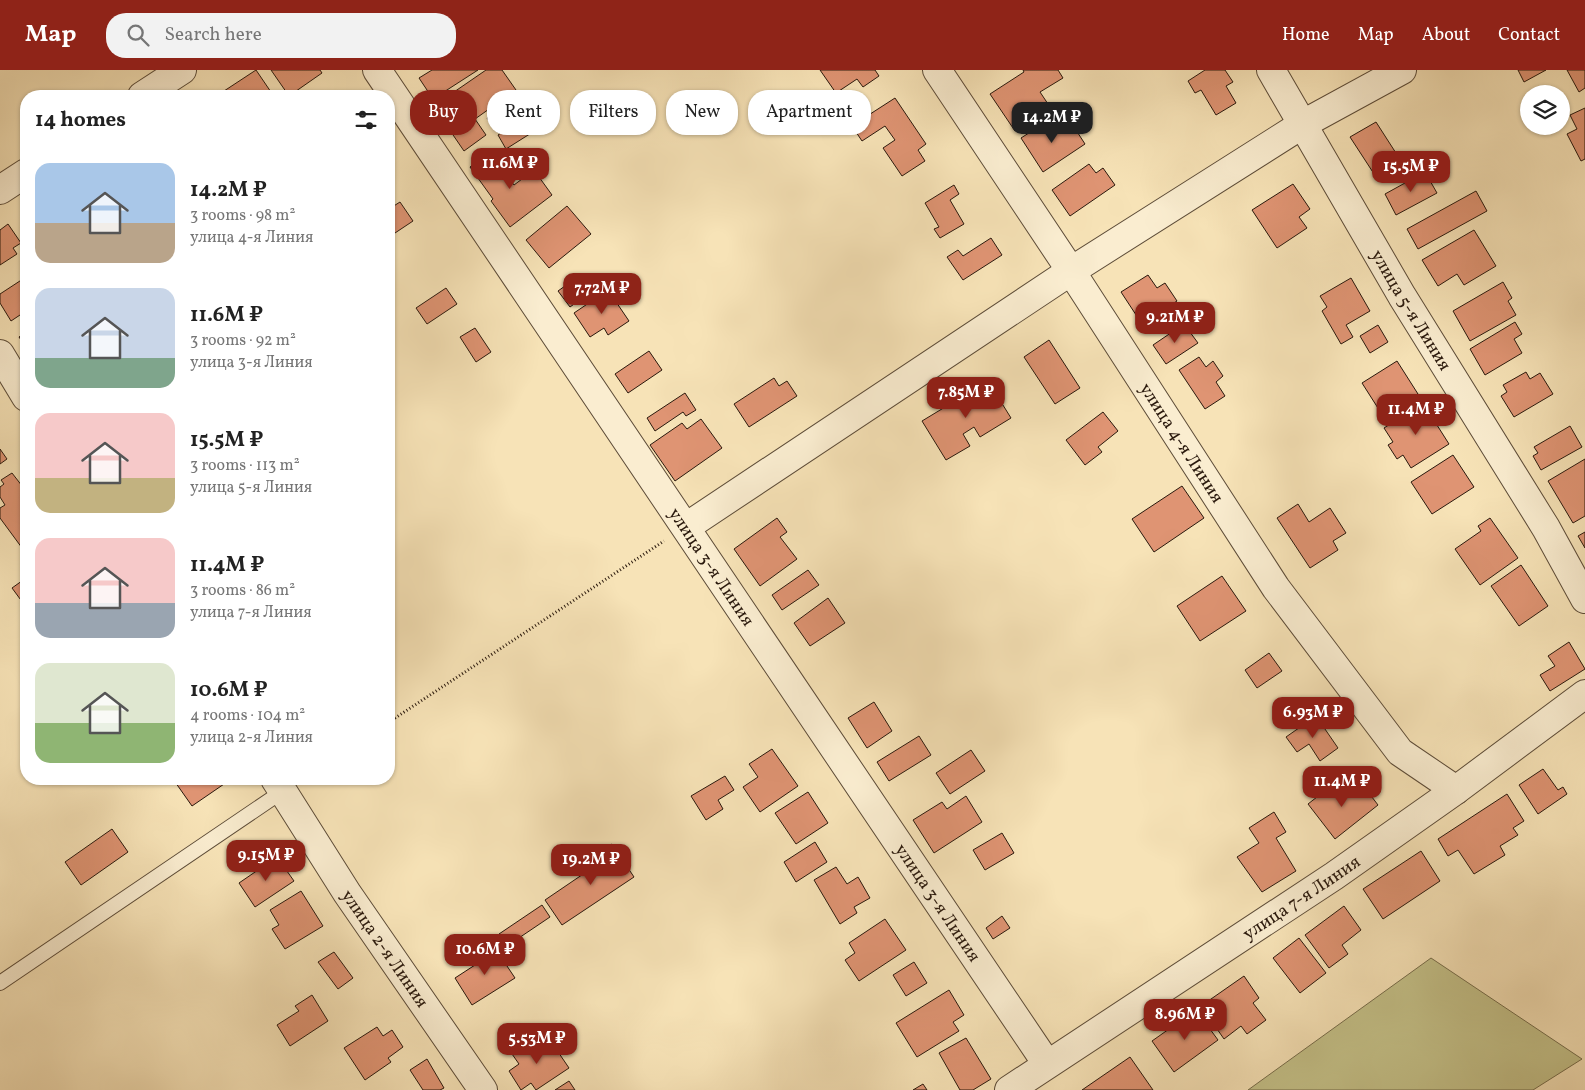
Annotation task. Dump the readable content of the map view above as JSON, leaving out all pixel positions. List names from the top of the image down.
{
  "streets": {
    "street": [
      "улица 5-я Линия",
      "улица 4-я Линия",
      "улица 3-я Линия",
      "улица 7-я Линия",
      "улица 2-я Линия"
    ]
  },
  "crossings": [
    ["улица 4-я Линия", "улица 7-я Линия"],
    ["улица 3-я Линия", "улица 7-я Линия"]
  ],
  "page": {
    "header": "Map",
    "search": "Search here",
    "nav": [
      "Home",
      "Map",
      "About",
      "Contact"
    ],
    "chip": [
      "Buy",
      "Rent",
      "Filters",
      "New",
      "Apartment"
    ],
    "heading": "14 homes",
    "price": [
      "14.2M ₽",
      "11.6M ₽",
      "15.5M ₽",
      "7.72M ₽",
      "9.21M ₽",
      "7.85M ₽",
      "11.4M ₽",
      "6.93M ₽",
      "11.4M ₽",
      "9.15M ₽",
      "19.2M ₽",
      "10.6M ₽",
      "8.96M ₽",
      "5.53M ₽"
    ],
    "list": [
      {
        "name": "14.2M ₽",
        "note": "3 rooms · 98 m² · улица 4-я Линия"
      },
      {
        "name": "11.6M ₽",
        "note": "3 rooms · 92 m² · улица 3-я Линия"
      },
      {
        "name": "15.5M ₽",
        "note": "3 rooms · 113 m² · улица 5-я Линия"
      },
      {
        "name": "11.4M ₽",
        "note": "3 rooms · 86 m² · улица 7-я Линия"
      },
      {
        "name": "10.6M ₽",
        "note": "4 rooms · 104 m² · улица 2-я Линия"
      }
    ]
  }
}
